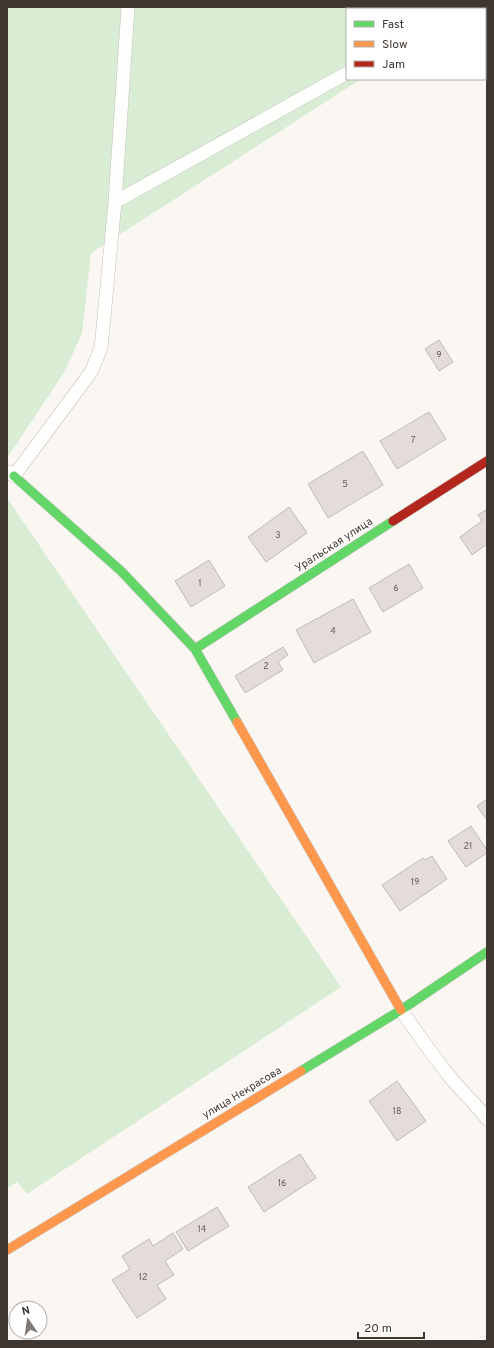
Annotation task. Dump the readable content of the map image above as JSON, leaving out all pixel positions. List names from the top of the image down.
{
  "streets": {
    "street": ["Уральская улица", "улица Некрасова"]
  },
  "house_numbers": [
    "9",
    "7",
    "5",
    "3",
    "1",
    "6",
    "4",
    "2",
    "21",
    "19",
    "18",
    "16",
    "14",
    "12"
  ],
  "legend": ["Fast", "Slow", "Jam"],
  "scale_bar": "20 m",
  "north": "top"
}
